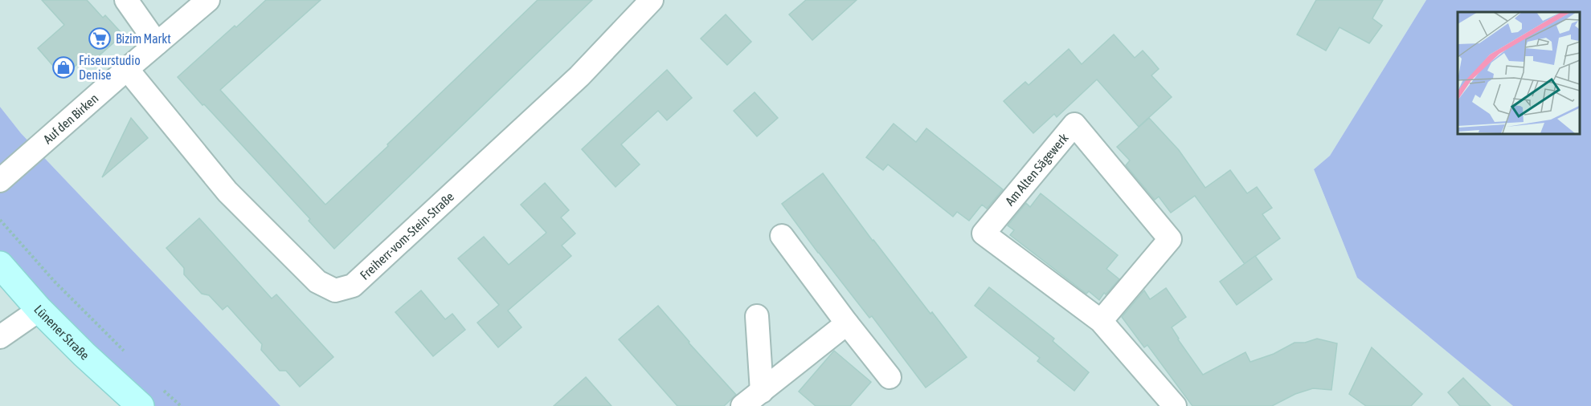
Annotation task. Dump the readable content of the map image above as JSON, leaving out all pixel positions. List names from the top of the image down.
{
  "streets": {
    "main road": ["Lünener Straße"],
    "street": ["Auf den Birken", "Am Alten Sägewerk", "Freiherr-vom-Stein-Straße"]
  },
  "crossings": [
    ["Auf den Birken", "Freiherr-vom-Stein-Straße"]
  ],
  "places": {
    "supermarket": ["Bizim Markt"],
    "shop": ["Friseurstudio Denise"]
  }
}
